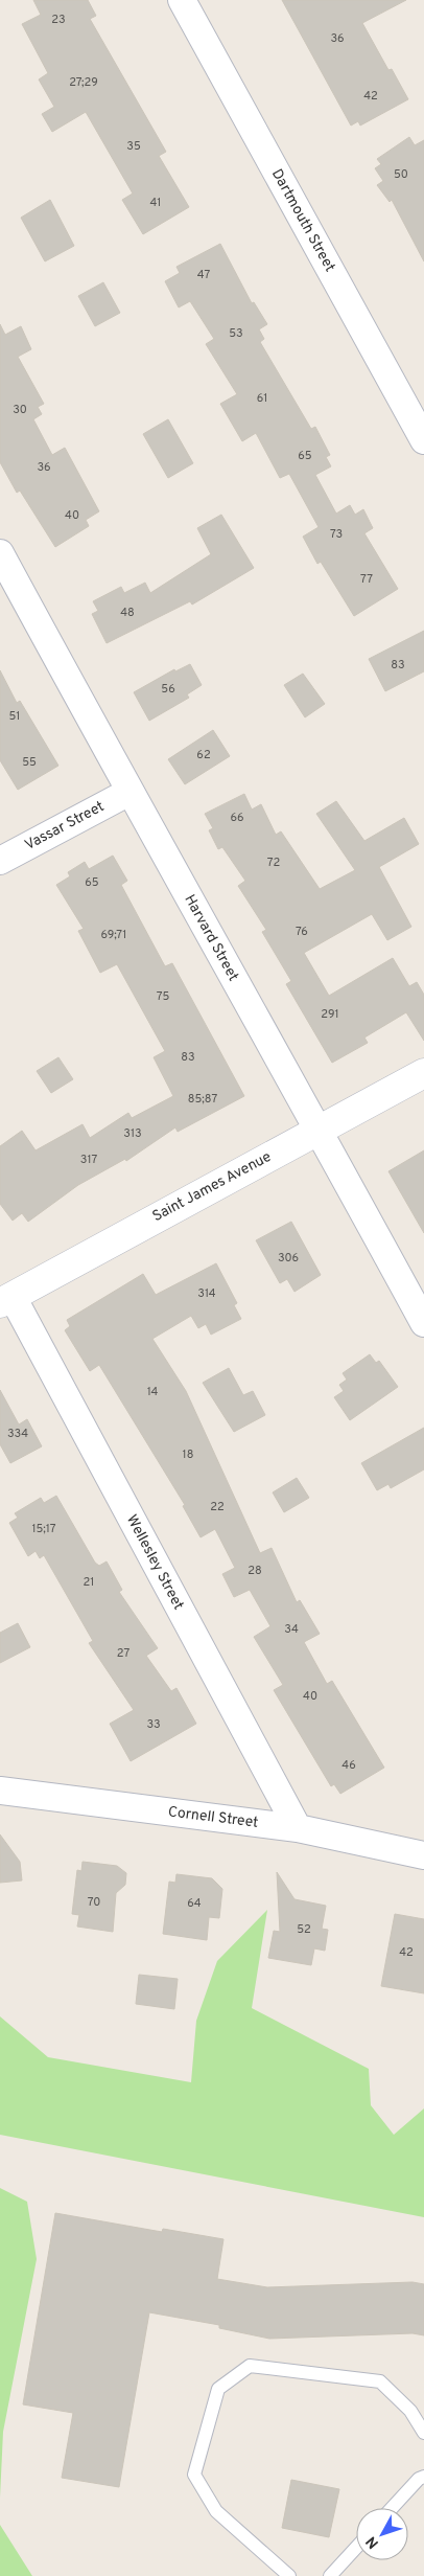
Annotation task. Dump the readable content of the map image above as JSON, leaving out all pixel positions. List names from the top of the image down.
{
  "streets": {
    "main road": ["Saint James Avenue"],
    "street": [
      "Dartmouth Street",
      "Vassar Street",
      "Harvard Street",
      "Wellesley Street",
      "Cornell Street"
    ]
  },
  "crossings": [
    ["Vassar Street", "Harvard Street"],
    ["Harvard Street", "Saint James Avenue"],
    ["Saint James Avenue", "Wellesley Street"],
    ["Wellesley Street", "Cornell Street"]
  ],
  "house_numbers": [
    "23",
    "36",
    "27;29",
    "42",
    "35",
    "50",
    "41",
    "47",
    "53",
    "61",
    "30",
    "65",
    "36",
    "40",
    "73",
    "77",
    "48",
    "83",
    "56",
    "51",
    "62",
    "55",
    "66",
    "72",
    "65",
    "76",
    "69;71",
    "75",
    "291",
    "83",
    "85;87",
    "313",
    "317",
    "306",
    "314",
    "14",
    "334",
    "18",
    "22",
    "15;17",
    "28",
    "21",
    "34",
    "27",
    "40",
    "33",
    "46",
    "70",
    "64",
    "52",
    "42"
  ],
  "north": "bottom left"
}
